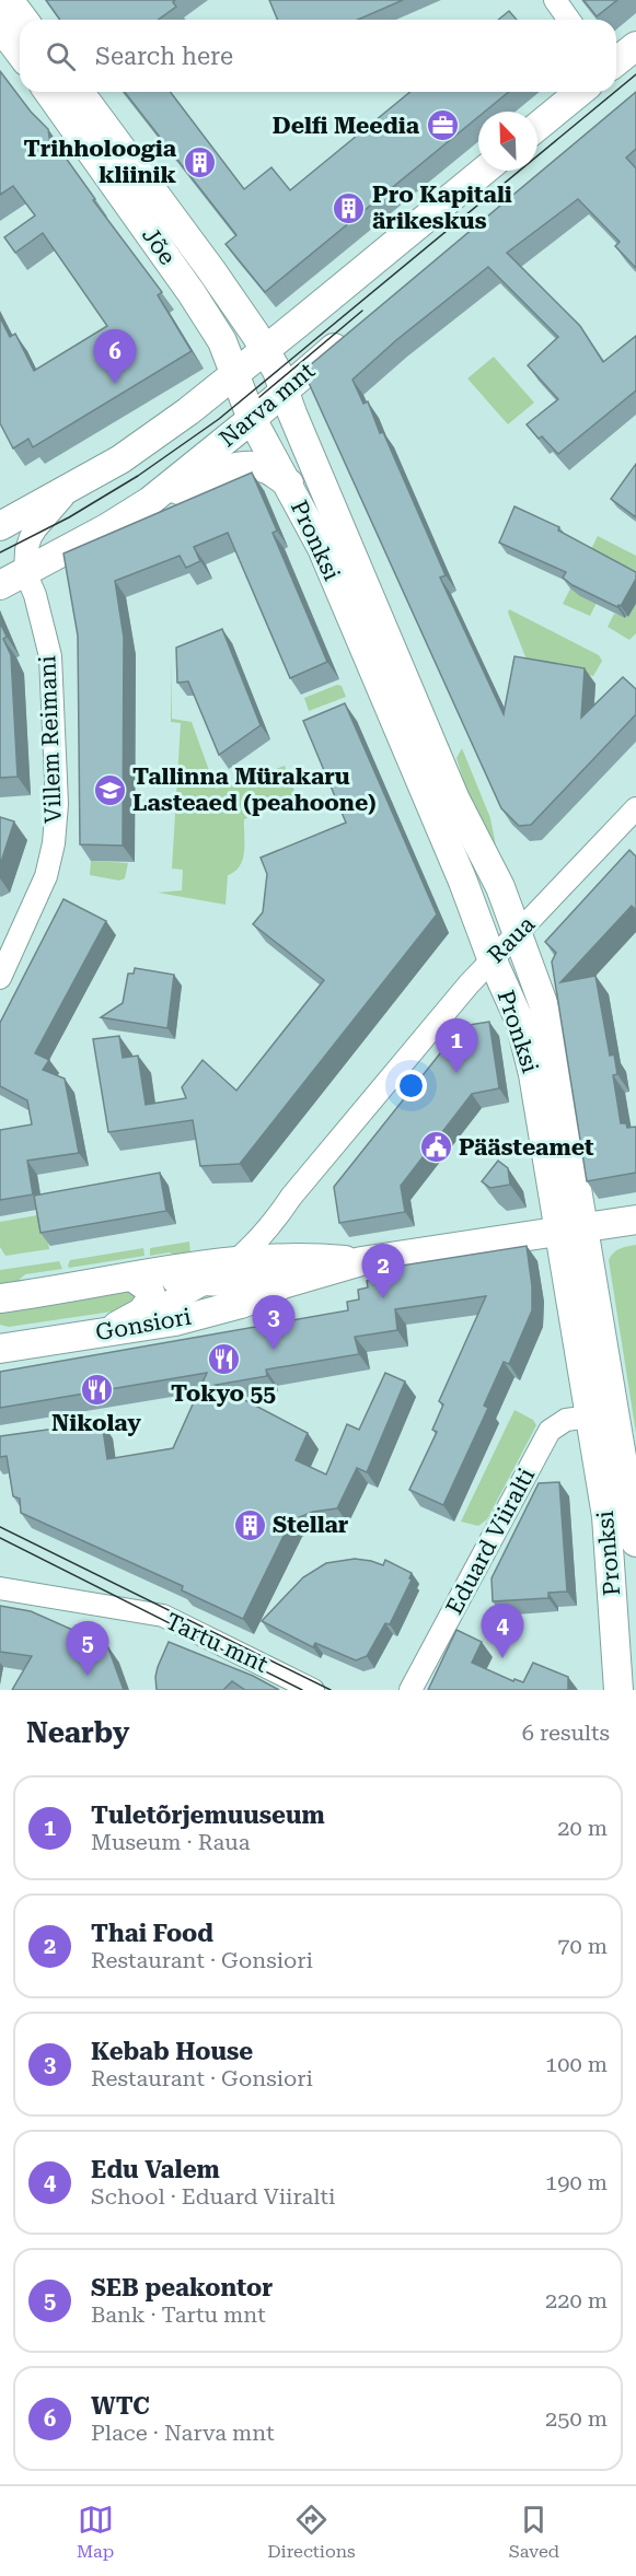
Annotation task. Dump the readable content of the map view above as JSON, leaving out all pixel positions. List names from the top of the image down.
{
  "streets": {
    "main road": [
      "Jõe",
      "Narva mnt",
      "Pronksi",
      "Gonsiori"
    ],
    "street": [
      "Villem Reimani",
      "Raua",
      "Eduard Viiralti",
      "Tartu mnt"
    ]
  },
  "crossings": [
    ["Jõe", "Narva mnt"],
    ["Jõe", "Pronksi"],
    ["Narva mnt", "Pronksi"],
    ["Narva mnt", "Villem Reimani"],
    ["Pronksi", "Raua"],
    ["Pronksi", "Gonsiori"],
    ["Pronksi", "Eduard Viiralti"],
    ["Raua", "Gonsiori"]
  ],
  "places": {
    "office": ["Delfi Meedia"],
    "building": ["Trihholoogia kliinik", "Pro Kapitali ärikeskus", "Stellar"],
    "school or university": ["Tallinna Mürakaru Lasteaed (peahoone)"],
    "public building": ["Päästeamet"],
    "restaurant": ["Tokyo 55", "Nikolay"]
  },
  "north": "top left",
  "page": {
    "search": "Search here",
    "pins": [
      "6",
      "1",
      "2",
      "3",
      "4",
      "5"
    ],
    "heading": ["Nearby", "6 results"],
    "list": [
      {
        "mark": "1",
        "name": "Tuletõrjemuuseum",
        "note": "Museum · Raua",
        "value": "20 m"
      },
      {
        "mark": "2",
        "name": "Thai Food",
        "note": "Restaurant · Gonsiori",
        "value": "70 m"
      },
      {
        "mark": "3",
        "name": "Kebab House",
        "note": "Restaurant · Gonsiori",
        "value": "100 m"
      },
      {
        "mark": "4",
        "name": "Edu Valem",
        "note": "School · Eduard Viiralti",
        "value": "190 m"
      },
      {
        "mark": "5",
        "name": "SEB peakontor",
        "note": "Bank · Tartu mnt",
        "value": "220 m"
      },
      {
        "mark": "6",
        "name": "WTC",
        "note": "Place · Narva mnt",
        "value": "250 m"
      }
    ],
    "nav": ["Map", "Directions", "Saved"]
  }
}
